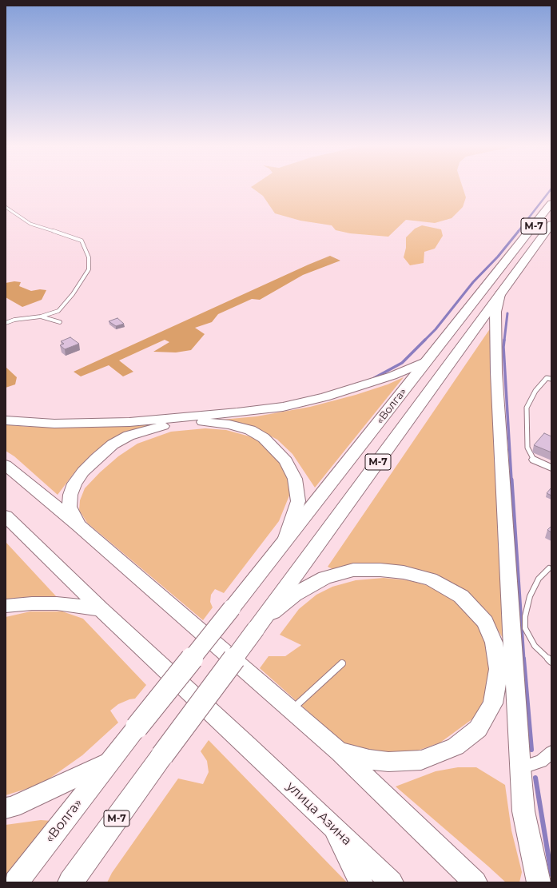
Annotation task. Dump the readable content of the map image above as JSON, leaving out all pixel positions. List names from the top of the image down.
{
  "streets": {
    "highway": ["М-7", "«Волга»"],
    "main road": ["улица Азина"]
  },
  "crossings": [
    ["М-7", "«Волга»"]
  ]
}
